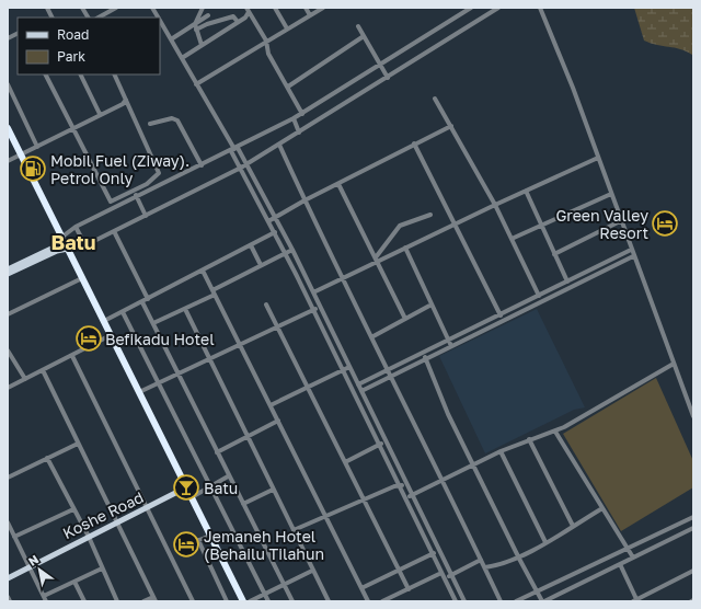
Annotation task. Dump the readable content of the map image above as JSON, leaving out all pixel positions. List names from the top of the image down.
{
  "streets": {
    "main road": ["Koshe Road"]
  },
  "districts": ["Batu"],
  "places": {
    "fuel station": ["Mobil Fuel (Ziway). Petrol Only"],
    "hotel": ["Green Valley Resort", "Befikadu Hotel", "Jemaneh Hotel (Behailu Tilahun"],
    "bar": ["Batu"]
  },
  "legend": ["Road", "Park"],
  "north": "top left"
}
